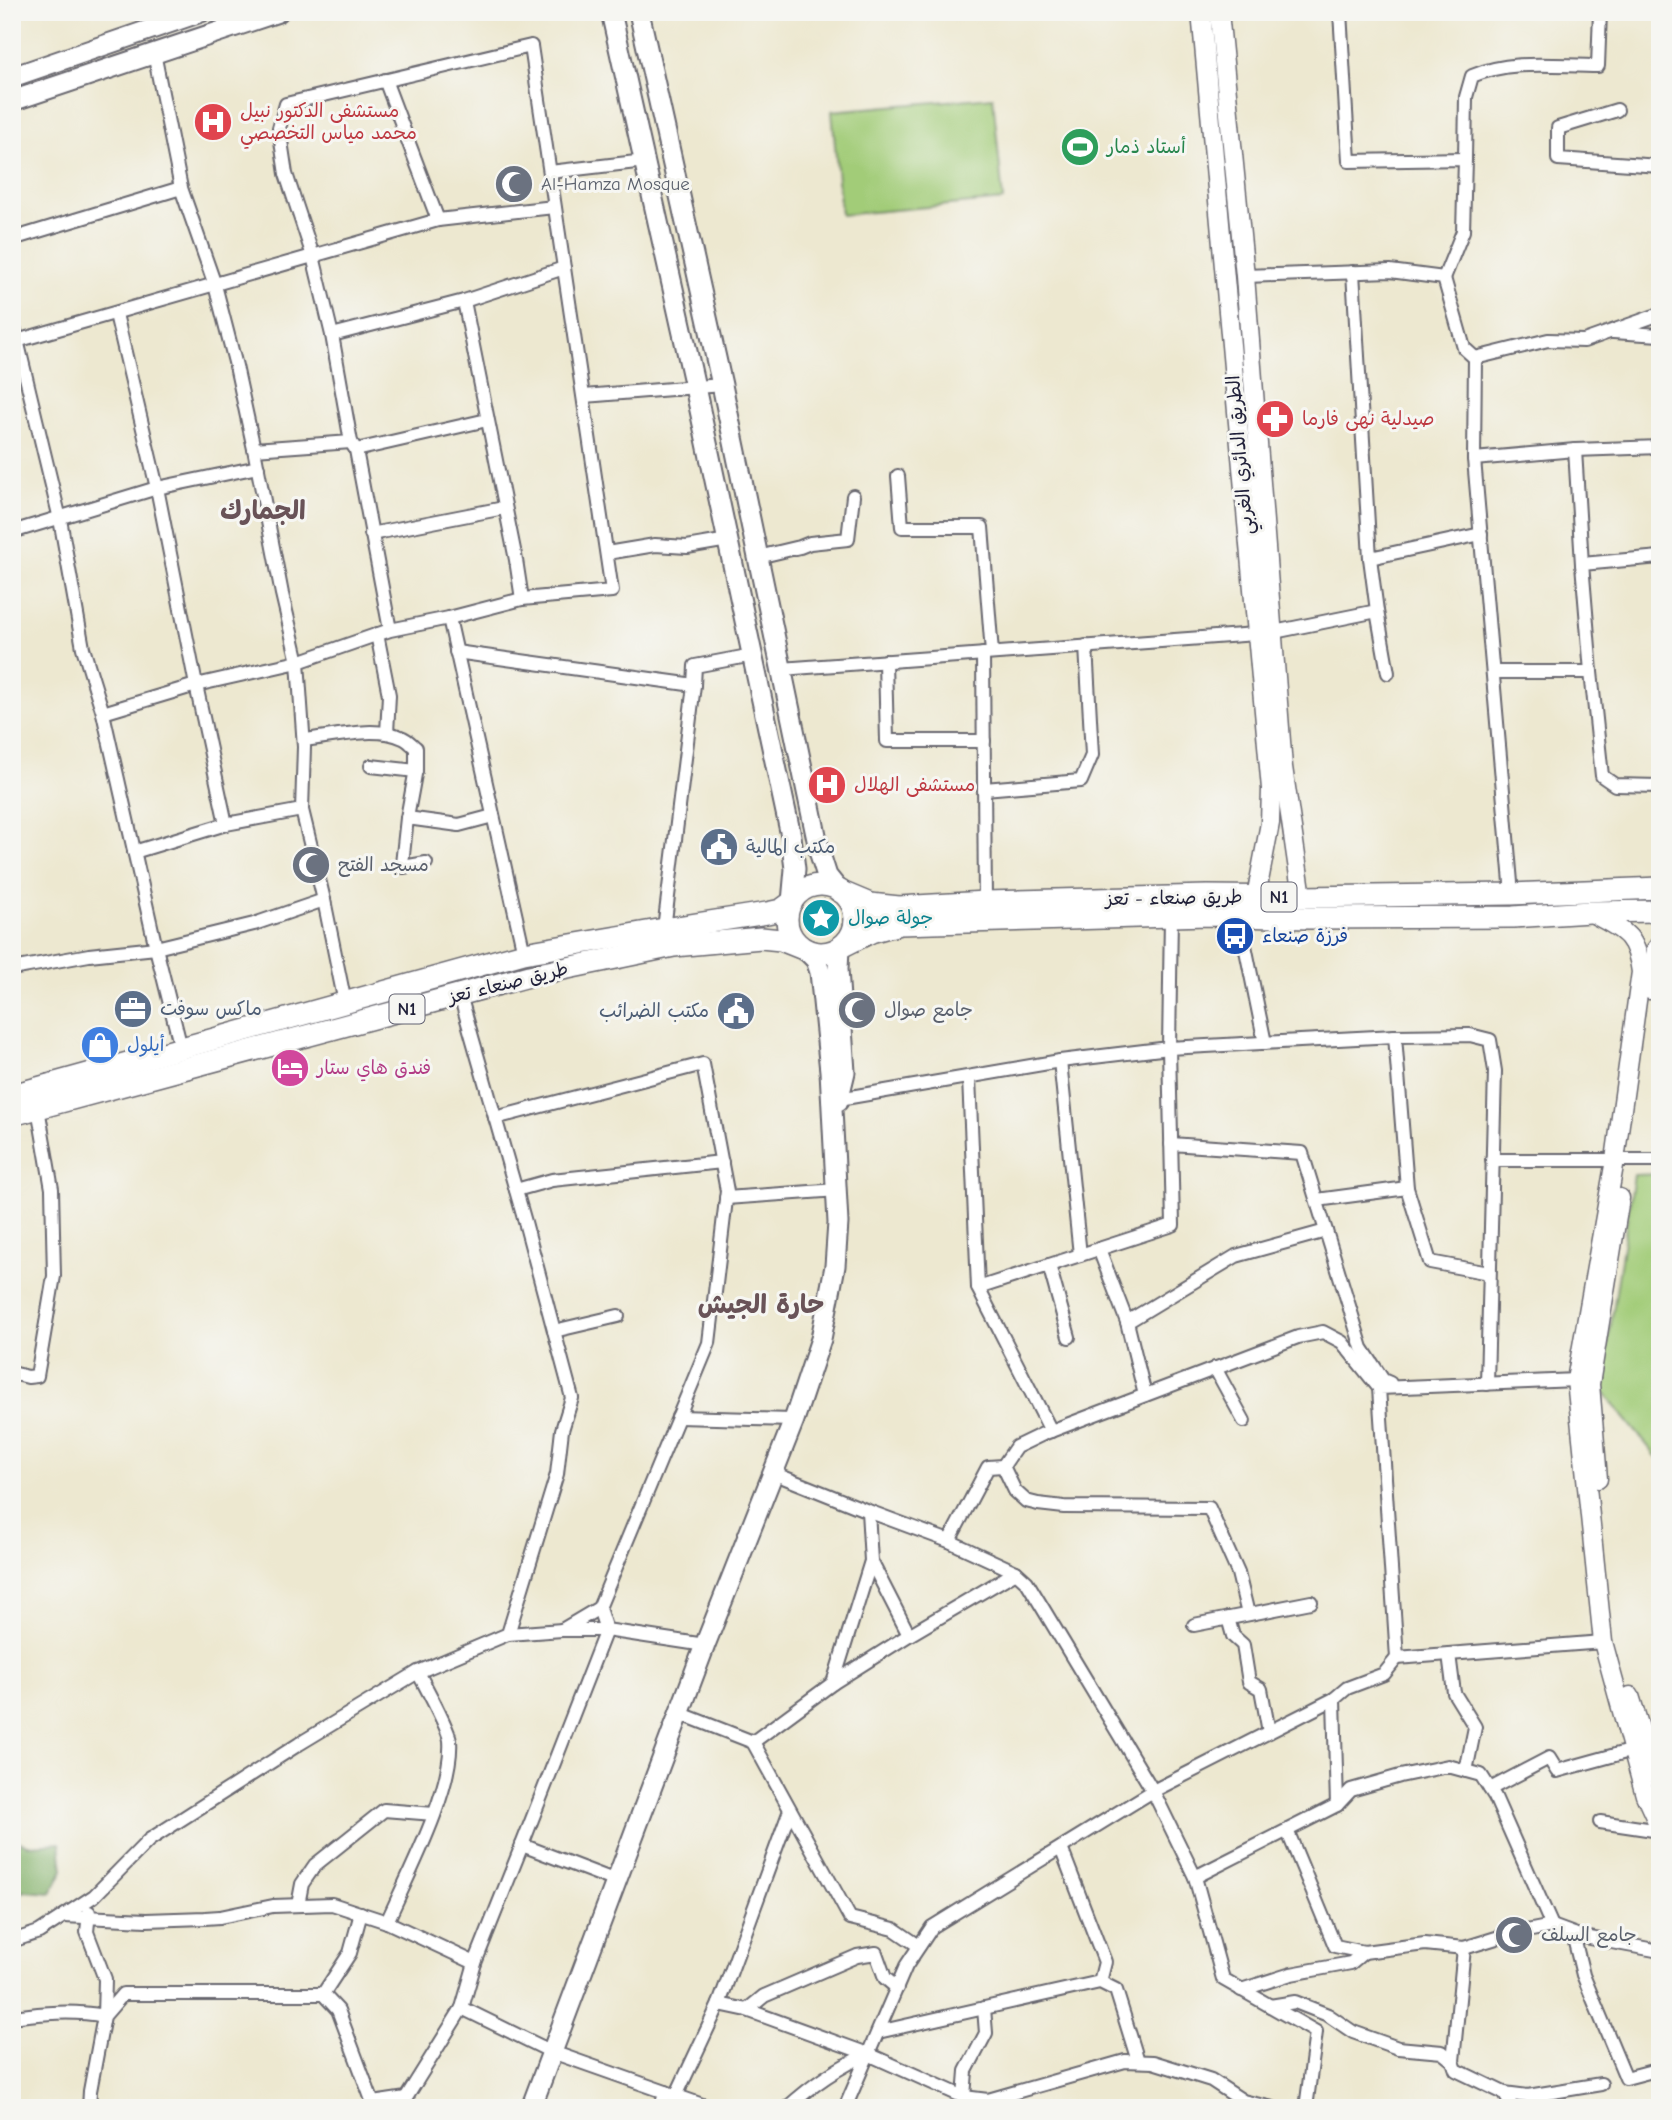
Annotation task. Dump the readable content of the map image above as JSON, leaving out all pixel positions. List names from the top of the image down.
{
  "streets": {
    "highway": ["N1", "طريق صنعاء - تعز", "طريق صنعاء تعز"],
    "main road": ["الطريق الدائري الغربي"]
  },
  "crossings": [
    ["الطريق الدائري الغربي", "طريق صنعاء - تعز"]
  ],
  "districts": ["الجمارك", "حارة الجيش"],
  "places": {
    "hospital": ["مستشفى الدكتور نبيل محمد مياس التخصصي", "مستشفى الهلال"],
    "sports": ["أستاد ذمار"],
    "mosque": [
      "Al-Hamza Mosque",
      "مسجد الفتح",
      "جامع صوال",
      "جامع السلف"
    ],
    "pharmacy": ["صيدلية نهى فارما"],
    "public building": ["مكتب المالية", "مكتب الضرائب"],
    "place": ["جولة صوال"],
    "bus stop": ["فرزة صنعاء"],
    "office": ["ماكس سوفت"],
    "shop": ["أيلول"],
    "hotel": ["فندق هاي ستار"]
  }
}
